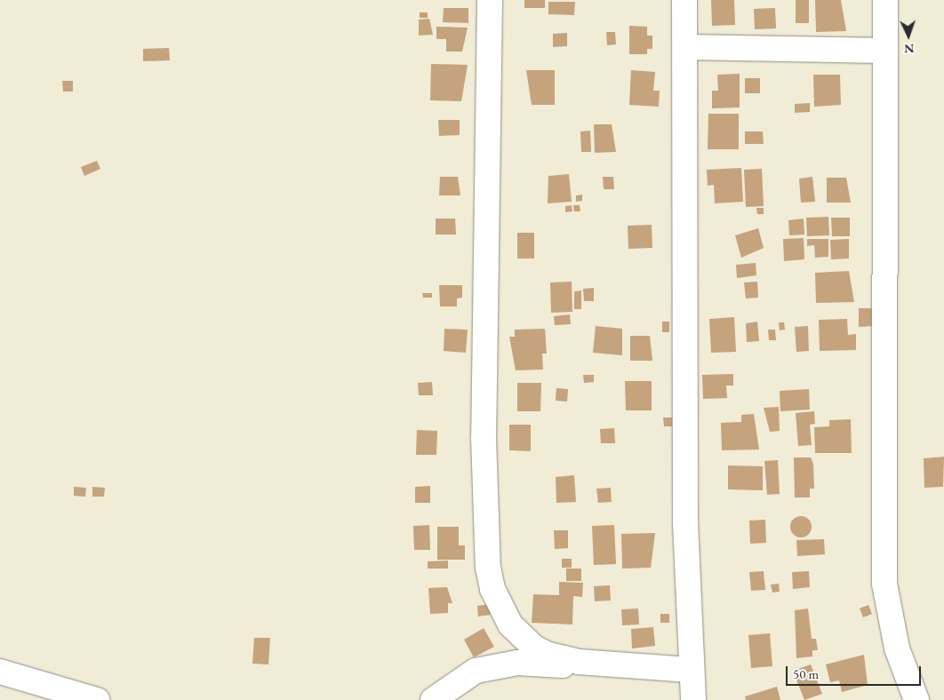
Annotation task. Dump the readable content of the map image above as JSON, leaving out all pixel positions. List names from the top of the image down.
{
  "scale_bar": "50 m",
  "north": "bottom"
}
